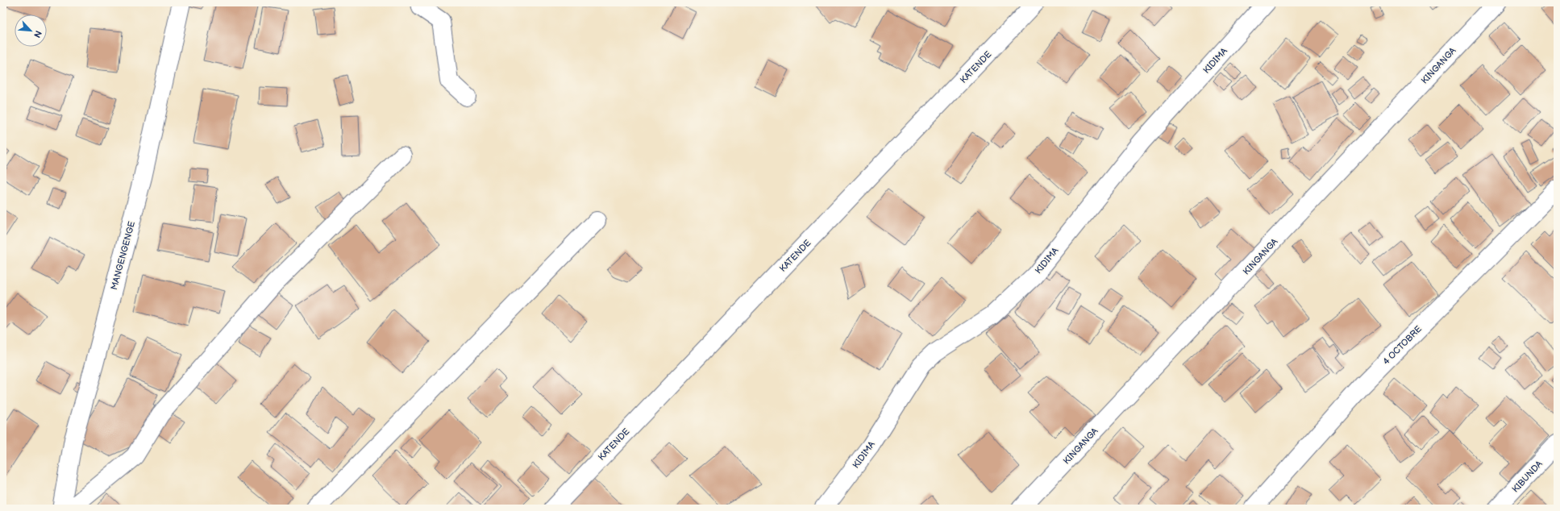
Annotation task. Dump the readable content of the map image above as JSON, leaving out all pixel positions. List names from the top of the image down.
{
  "streets": {
    "street": [
      "KIDIMA",
      "KINGANGA",
      "KATENDE",
      "MANGENGENGE",
      "4 OCTOBRE",
      "KIBUNDA"
    ]
  },
  "north": "bottom right"
}
